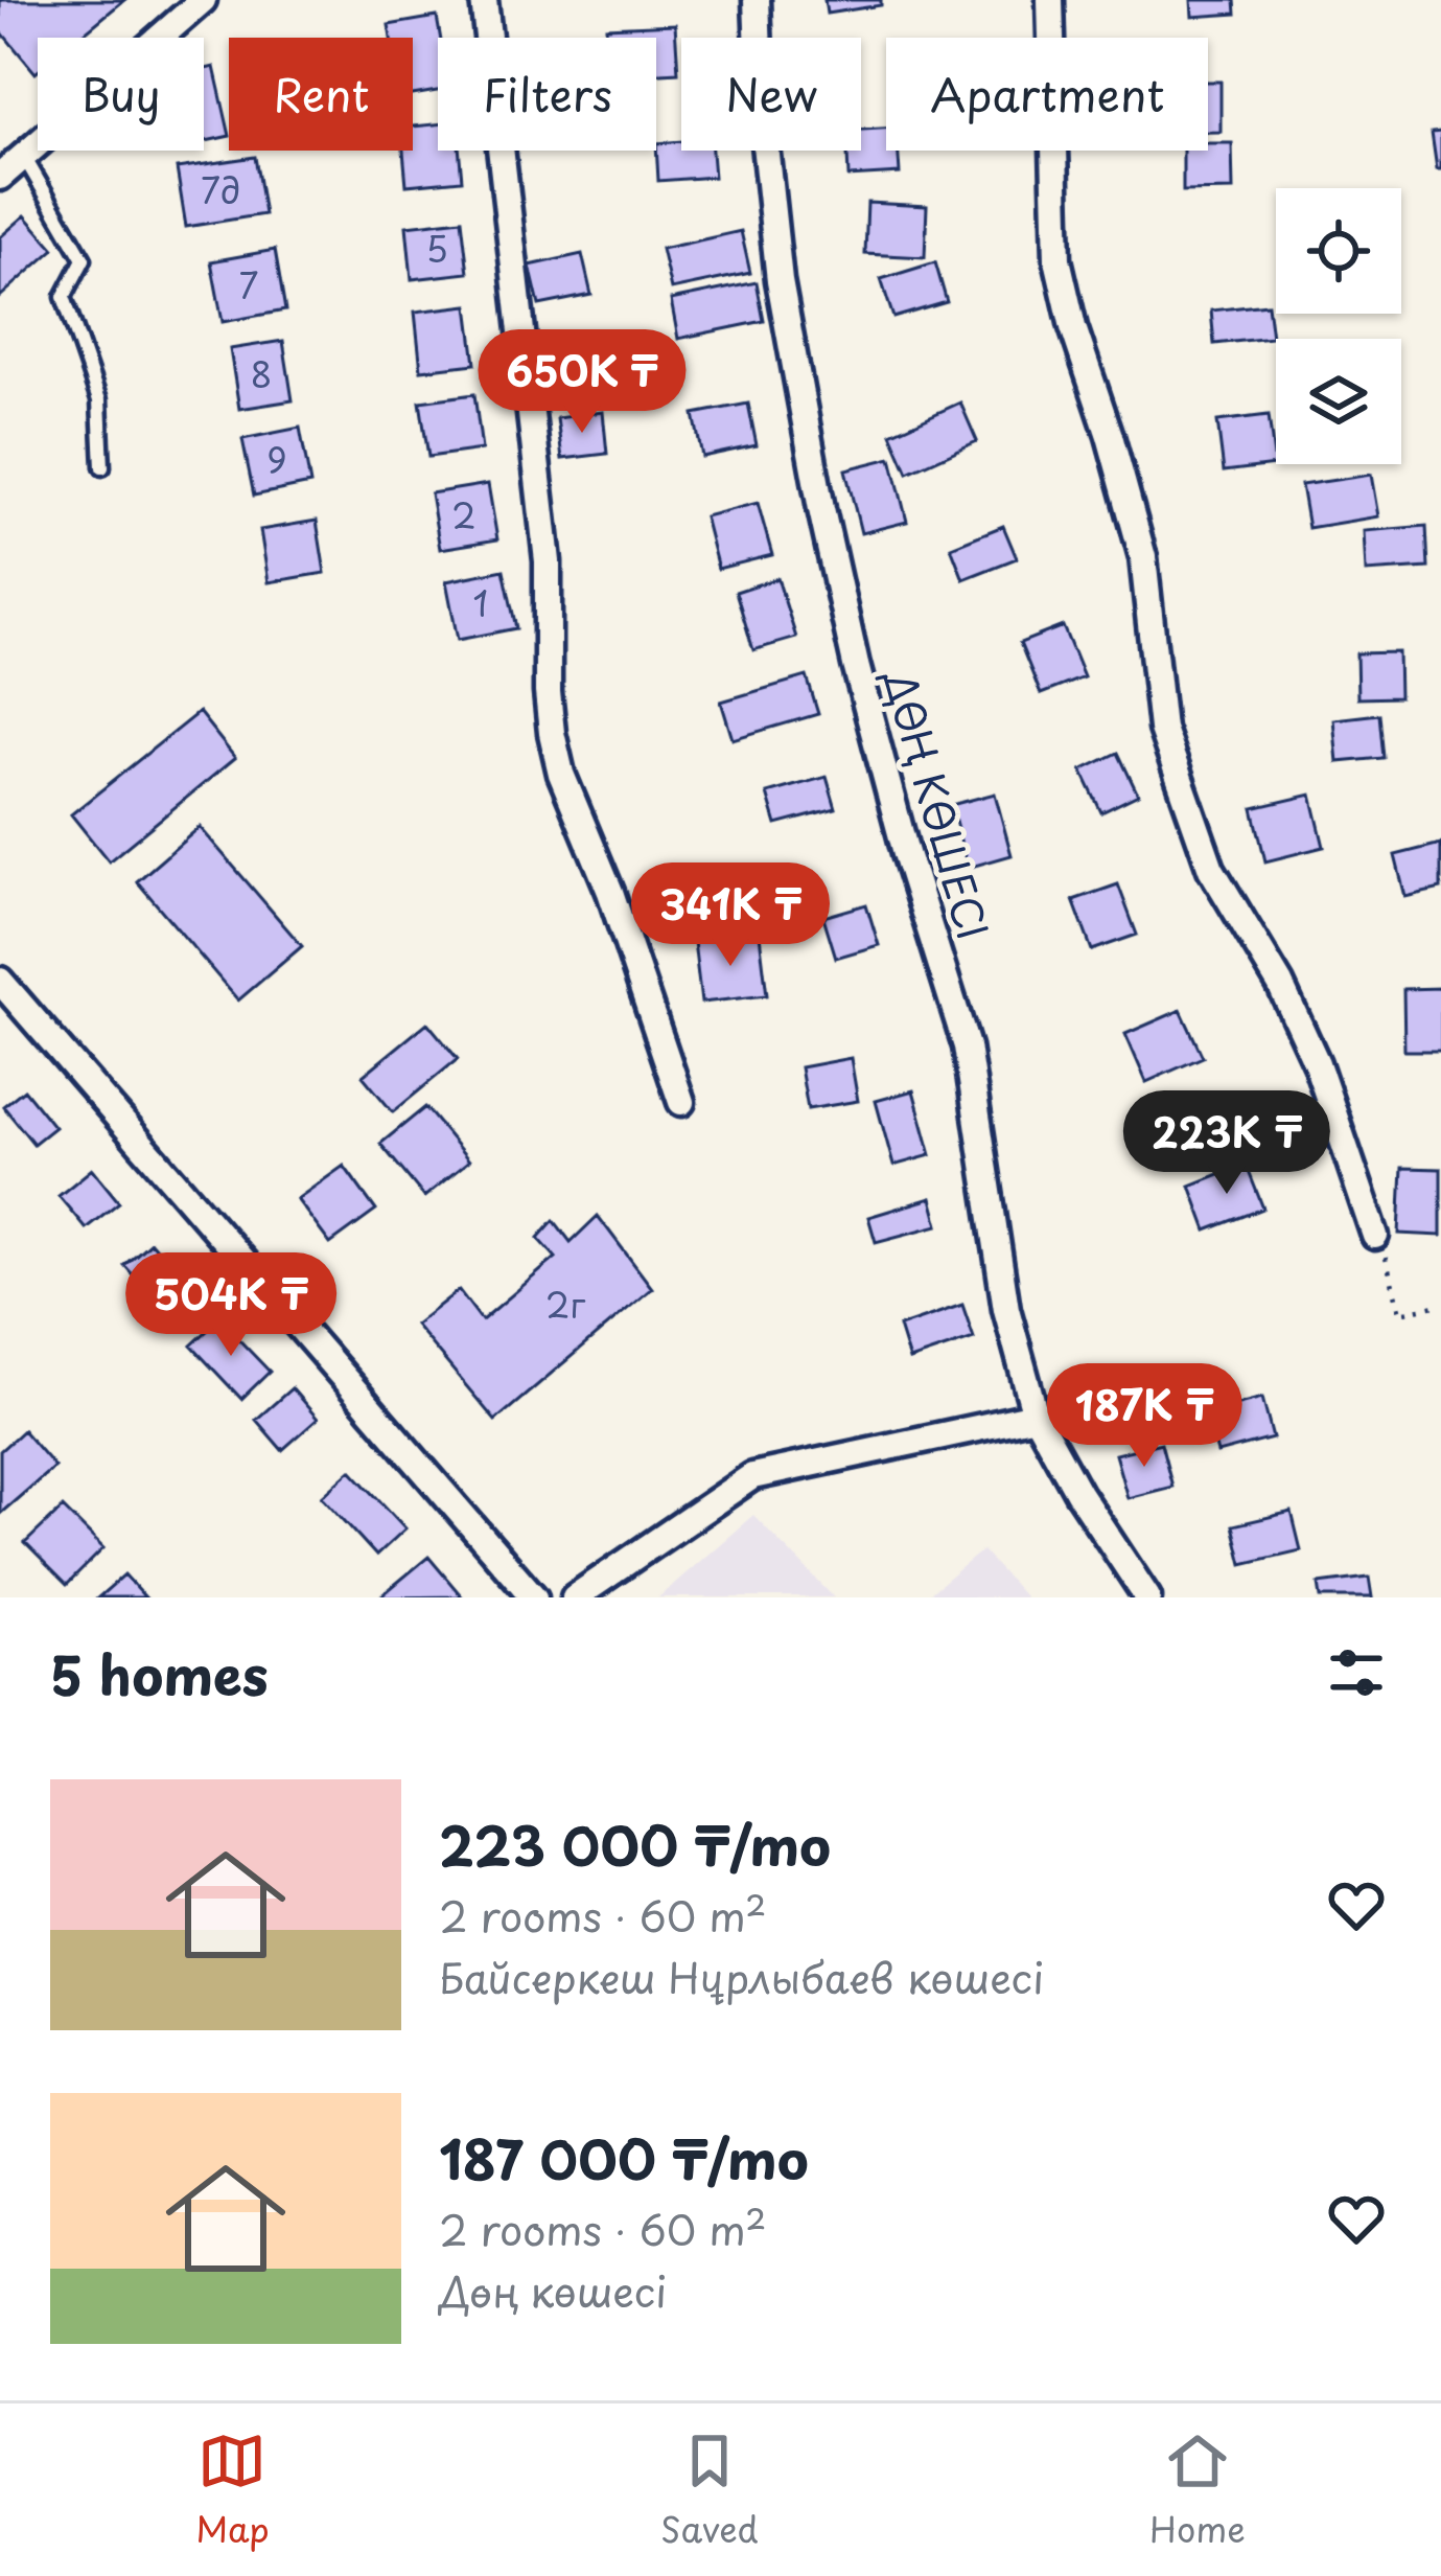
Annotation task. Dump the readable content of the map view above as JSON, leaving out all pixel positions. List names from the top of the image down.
{
  "streets": {
    "street": ["ДӨҢ КӨШЕСІ"]
  },
  "house_numbers": [
    "7д",
    "5",
    "7",
    "8",
    "9",
    "2",
    "1",
    "2г"
  ],
  "page": {
    "chip": [
      "Buy",
      "Rent",
      "Filters",
      "New",
      "Apartment"
    ],
    "price": [
      "650K ₸",
      "341K ₸",
      "223K ₸",
      "504K ₸",
      "187K ₸"
    ],
    "heading": "5 homes",
    "list": [
      {
        "name": "223 000 ₸/mo",
        "note": "2 rooms · 60 m² · Байсеркеш Нұрлыбаев көшесі"
      },
      {
        "name": "187 000 ₸/mo",
        "note": "2 rooms · 60 m² · Дөң көшесі"
      }
    ],
    "tabs": ["Map", "Saved", "Home"]
  }
}
